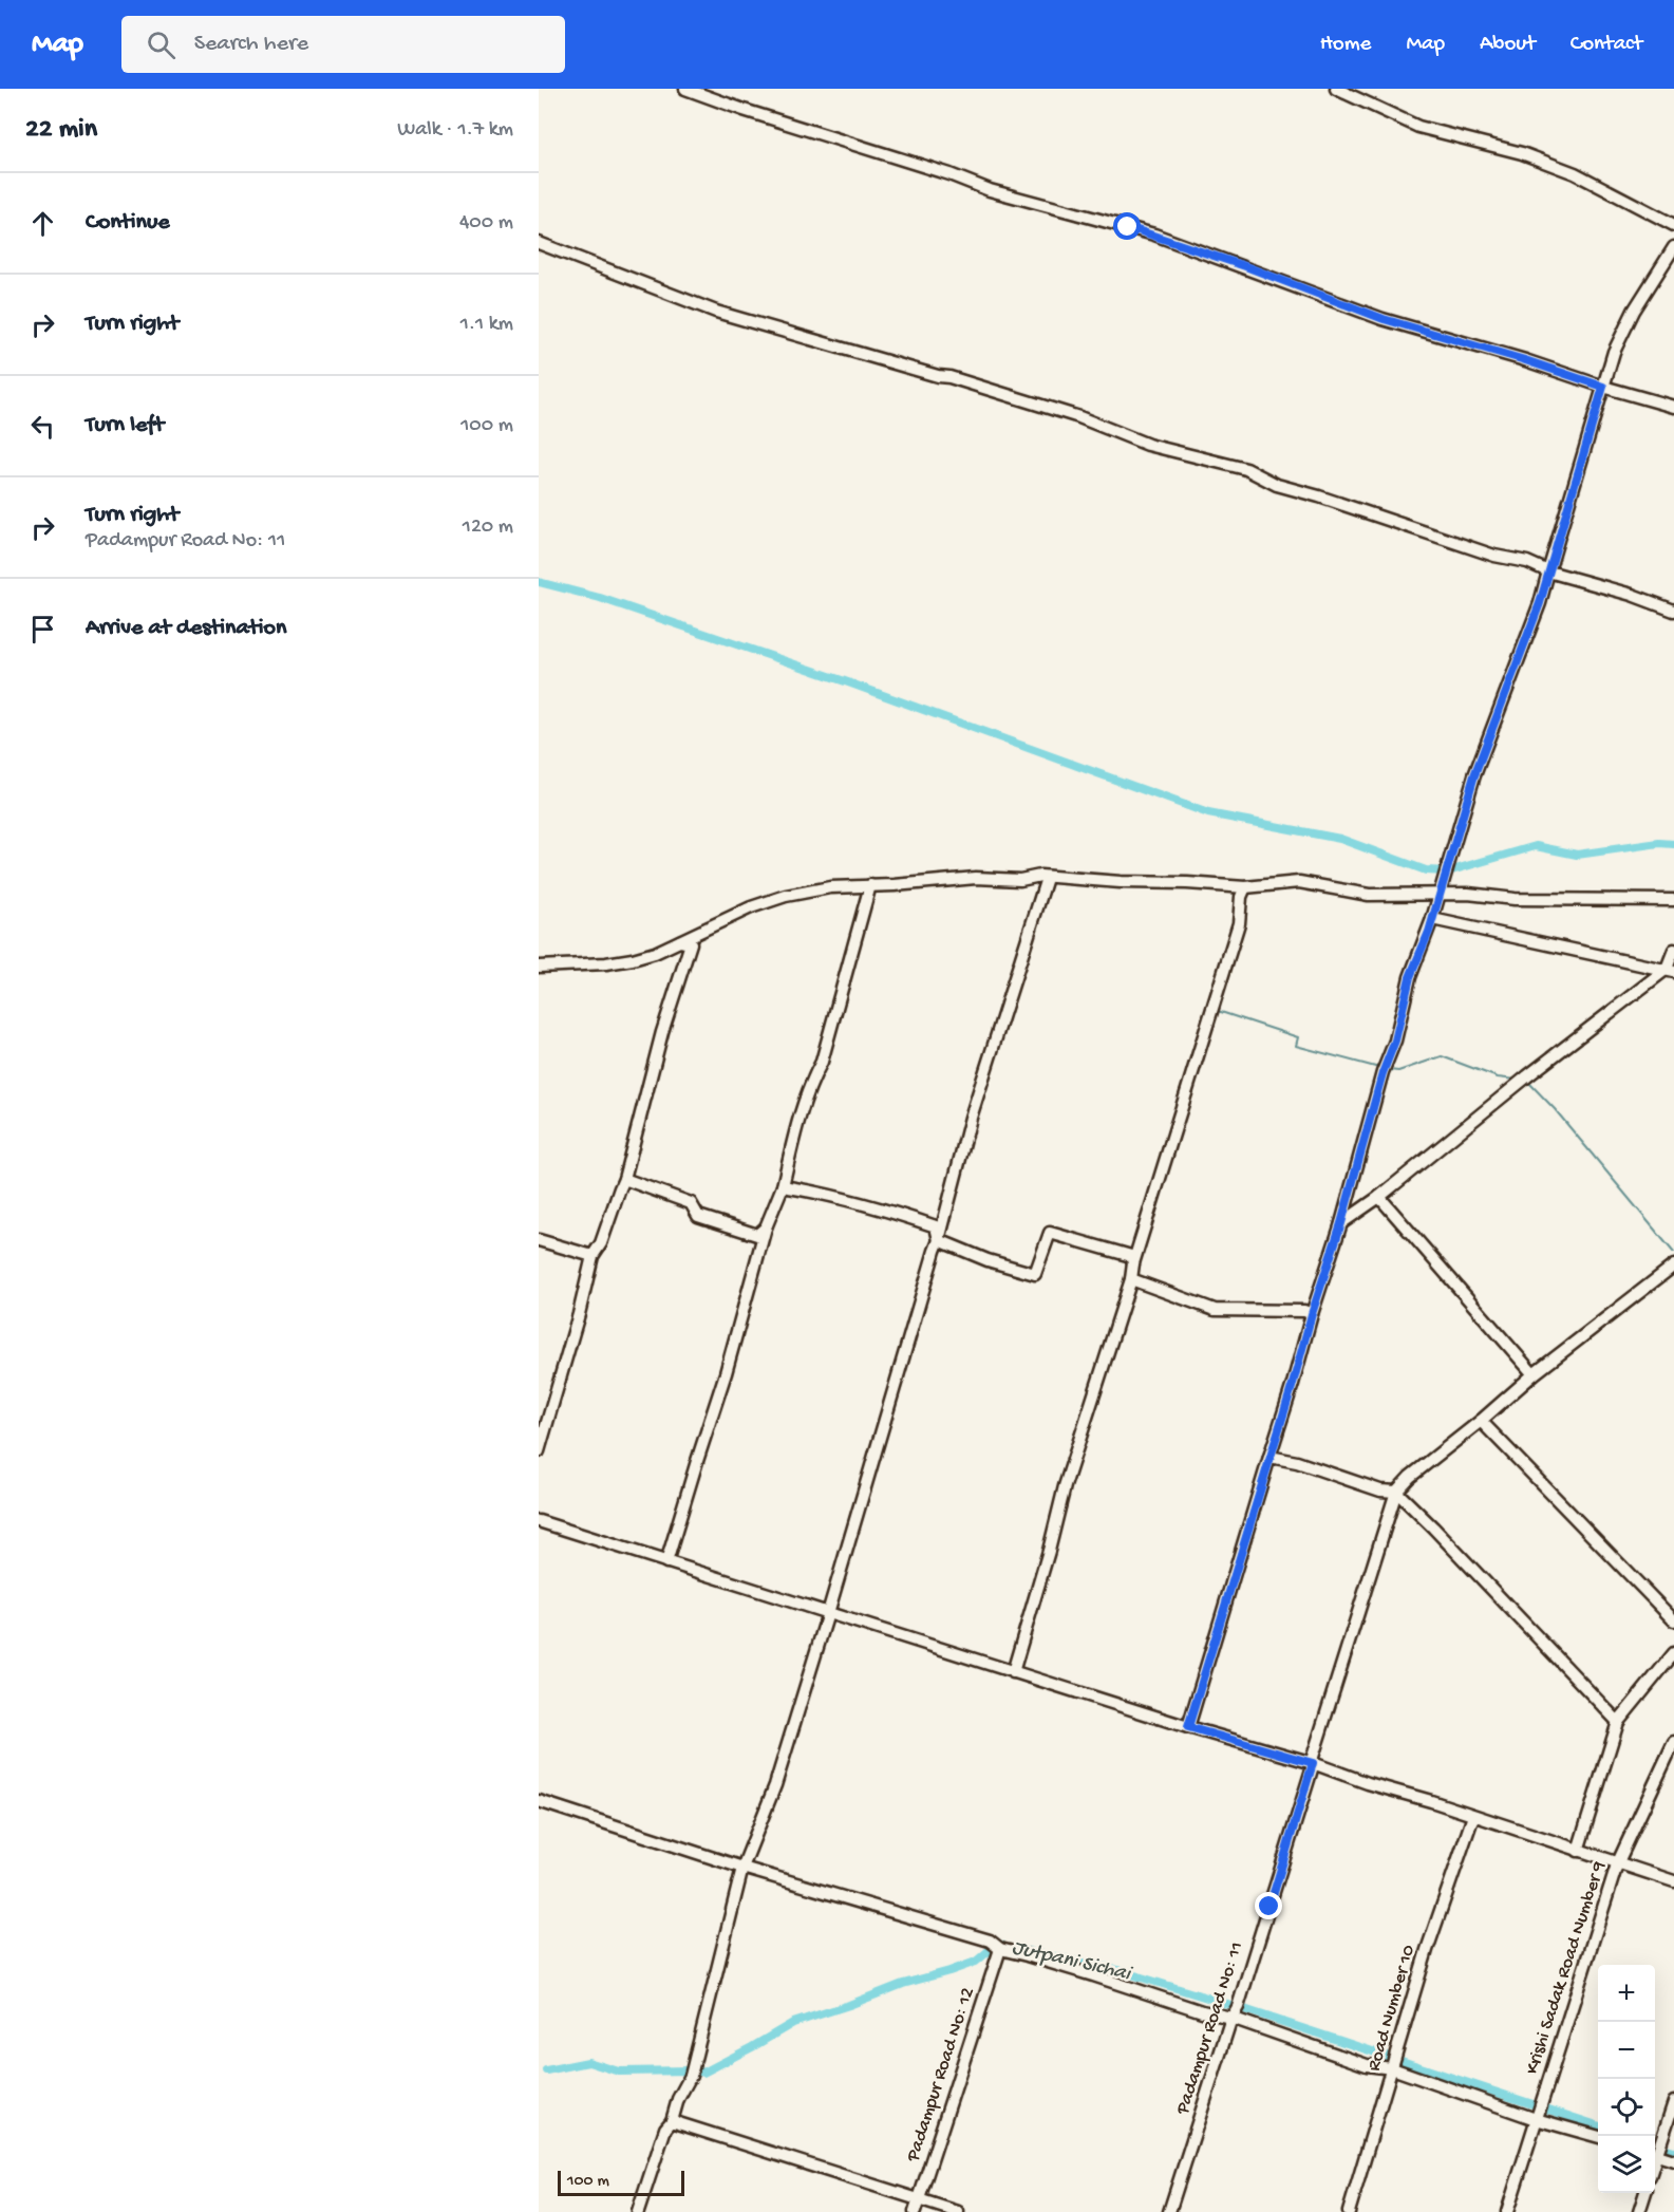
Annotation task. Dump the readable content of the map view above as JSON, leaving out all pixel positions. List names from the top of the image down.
{
  "streets": {
    "street": [
      "Krishi Sadak Road Number 9",
      "Road Number 10",
      "Padampur Road No: 11",
      "Padampur Road No: 12"
    ]
  },
  "water": ["Jutpani Sichai"],
  "scale_bar": "100 m",
  "page": {
    "header": "Map",
    "search": "Search here",
    "nav": [
      "Home",
      "Map",
      "About",
      "Contact"
    ],
    "heading": ["22 min", "Walk · 1.7 km"],
    "list": [
      ["Continue", "400 m"],
      ["Turn right", "1.1 km"],
      ["Turn left", "100 m"],
      ["Turn right", "Padampur Road No: 11", "120 m"],
      "Arrive at destination"
    ],
    "map_buttons": ["+", "−"],
    "scale": "100 m"
  }
}
